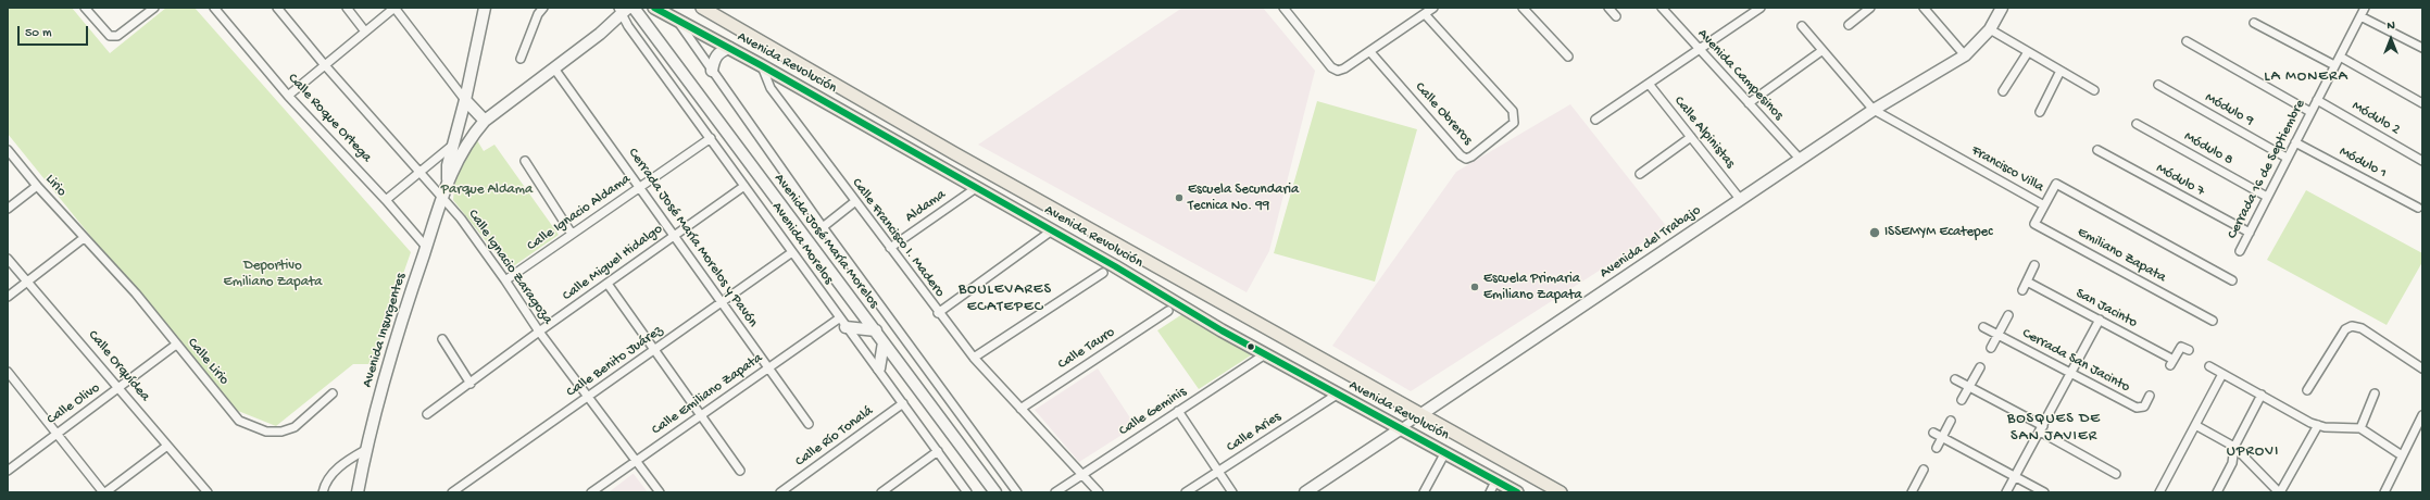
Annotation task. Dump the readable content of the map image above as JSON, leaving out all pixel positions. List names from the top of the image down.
{
  "streets": {
    "main road": [
      "Avenida Revolución",
      "Avenida José María Morelos",
      "Avenida del Trabajo",
      "Avenida Insurgentes"
    ],
    "street": [
      "Avenida Campesinos",
      "Módulo 9",
      "Calle Obreros",
      "Calle Roque Ortega",
      "Módulo 2",
      "Calle Alpinistas",
      "Módulo 8",
      "Módulo 1",
      "Francisco Villa",
      "Cerrada 16 de Septiembre",
      "Módulo 7",
      "Lirio",
      "Aldama",
      "Calle Ignacio Aldama",
      "Cerrada José María Morelos y Pavón",
      "Calle Francisco I. Madero",
      "Avenida Morelos",
      "Emiliano Zapata",
      "Calle Miguel Hidalgo",
      "Calle Ignacio Zaragoza",
      "San Jacinto",
      "Calle Tauro",
      "Cerrada San Jacinto",
      "Calle Lirio",
      "Calle Benito Juárez",
      "Calle Orquídea",
      "Calle Emiliano Zapata",
      "Calle Olivo",
      "Calle Geminis",
      "Calle Aries",
      "Calle Río Tonalá"
    ]
  },
  "crossings": [
    ["Avenida Revolución", "Aldama"],
    ["Avenida Revolución", "Calle Francisco I. Madero"],
    ["Avenida Revolución", "Avenida José María Morelos"],
    ["Avenida Revolución", "Avenida del Trabajo"],
    ["Avenida Revolución", "Calle Geminis"],
    ["Avenida Revolución", "Calle Aries"],
    ["Avenida Campesinos", "Avenida del Trabajo"],
    ["Módulo 9", "Cerrada 16 de Septiembre"],
    ["Calle Roque Ortega", "Avenida Insurgentes"],
    ["Módulo 2", "Cerrada 16 de Septiembre"],
    ["Calle Alpinistas", "Avenida del Trabajo"],
    ["Módulo 8", "Cerrada 16 de Septiembre"],
    ["Módulo 1", "Cerrada 16 de Septiembre"],
    ["Francisco Villa", "Avenida del Trabajo"],
    ["Francisco Villa", "Emiliano Zapata"],
    ["Cerrada 16 de Septiembre", "Módulo 7"],
    ["Lirio", "Calle Lirio"],
    ["Aldama", "Calle Francisco I. Madero"],
    ["Calle Ignacio Aldama", "Cerrada José María Morelos y Pavón"],
    ["Calle Ignacio Aldama", "Avenida Morelos"],
    ["Calle Ignacio Aldama", "Calle Ignacio Zaragoza"],
    ["Cerrada José María Morelos y Pavón", "Calle Miguel Hidalgo"],
    ["Cerrada José María Morelos y Pavón", "Avenida Insurgentes"],
    ["Cerrada José María Morelos y Pavón", "Calle Benito Juárez"],
    ["Cerrada José María Morelos y Pavón", "Calle Emiliano Zapata"],
    ["Calle Francisco I. Madero", "Calle Tauro"],
    ["Calle Francisco I. Madero", "Calle Geminis"],
    ["Avenida Morelos", "Calle Miguel Hidalgo"],
    ["Avenida Morelos", "Avenida Insurgentes"],
    ["Avenida Morelos", "Calle Benito Juárez"],
    ["Avenida Morelos", "Calle Emiliano Zapata"],
    ["Avenida Morelos", "Calle Río Tonalá"],
    ["Calle Miguel Hidalgo", "Calle Ignacio Zaragoza"],
    ["Calle Ignacio Zaragoza", "Avenida Insurgentes"],
    ["Calle Ignacio Zaragoza", "Calle Benito Juárez"],
    ["Calle Ignacio Zaragoza", "Calle Emiliano Zapata"],
    ["Calle Lirio", "Calle Olivo"],
    ["Calle Orquídea", "Calle Olivo"]
  ],
  "districts": [
    "LA MONERA",
    "BOULEVARES ECATEPEC",
    "BOSQUES DE SAN JAVIER",
    "UPROVI"
  ],
  "parks": ["Parque Aldama", "Deportivo Emiliano Zapata"],
  "places": ["Escuela Secundaria Tecnica No. 99", "ISSEMYM Ecatepec", "Escuela Primaria Emiliano Zapata"],
  "scale_bar": "50 m",
  "north": "top"
}
